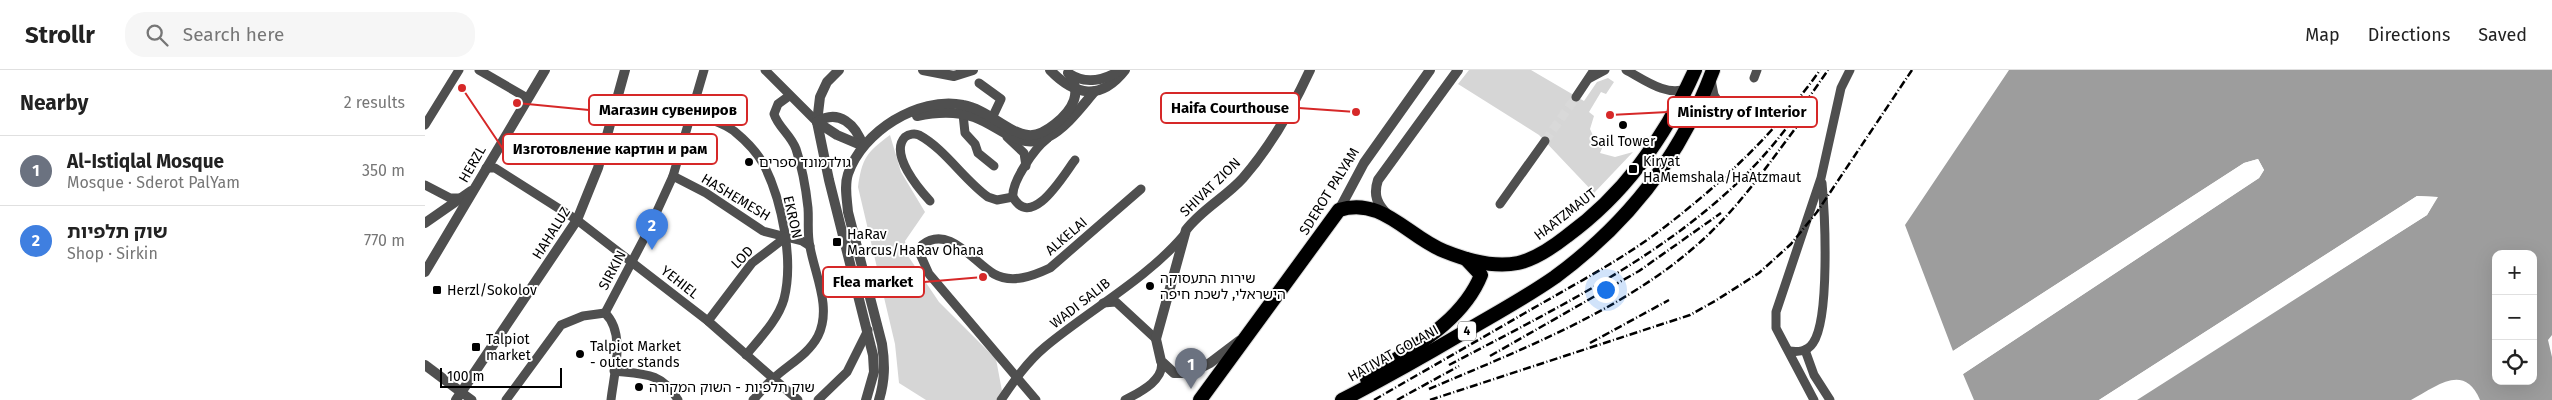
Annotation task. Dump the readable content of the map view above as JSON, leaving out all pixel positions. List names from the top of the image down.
{
  "streets": {
    "highway": [
      "SDEROT PALYAM",
      "HAATZMAUT",
      "4",
      "HATIVAT GOLANI"
    ],
    "street": [
      "HERZL",
      "SHIVAT ZION",
      "HASHEMESH",
      "EKRON",
      "HAHALUZ",
      "ALKELAI",
      "LOD",
      "SIRKIN",
      "YEHIEL",
      "WADI SALIB"
    ]
  },
  "crossings": [
    ["HERZL", "YEHIEL"],
    ["SHIVAT ZION", "WADI SALIB"],
    ["SDEROT PALYAM", "HAATZMAUT"],
    ["HASHEMESH", "EKRON"],
    ["HASHEMESH", "LOD"],
    ["HASHEMESH", "SIRKIN"],
    ["EKRON", "LOD"],
    ["EKRON", "SIRKIN"],
    ["EKRON", "YEHIEL"],
    ["HAHALUZ", "YEHIEL"],
    ["LOD", "YEHIEL"],
    ["SIRKIN", "YEHIEL"],
    ["4", "HATIVAT GOLANI"]
  ],
  "places": {
    "other": [
      "Изготовление картин и рам",
      "Магазин сувениров",
      "Haifa Courthouse",
      "Ministry of Interior",
      "Sail Tower",
      "גולדמונד ספרים",
      "Flea market",
      "שירות התעסוקה הישראלי, לשכת חיפה",
      "Talpiot Market - outer stands",
      "שוק תלפיות - השוק המקורה"
    ],
    "transit": [
      "Kiryat HaMemshala/HaAtzmaut",
      "HaRav Marcus/HaRav Ohana",
      "Herzl/Sokolov",
      "Talpiot market"
    ]
  },
  "scale_bar": "100 m",
  "page": {
    "header": "Strollr",
    "search": "Search here",
    "nav": ["Map", "Directions", "Saved"],
    "heading": ["Nearby", "2 results"],
    "list": [
      {
        "mark": "1",
        "name": "Al-Istiqlal Mosque",
        "note": "Mosque · Sderot PalYam",
        "value": "350 m"
      },
      {
        "mark": "2",
        "name": "שוק תלפיות",
        "note": "Shop · Sirkin",
        "value": "770 m"
      }
    ],
    "pins": ["2", "1"],
    "map_buttons": ["+", "−"],
    "scale": "100 m"
  }
}
